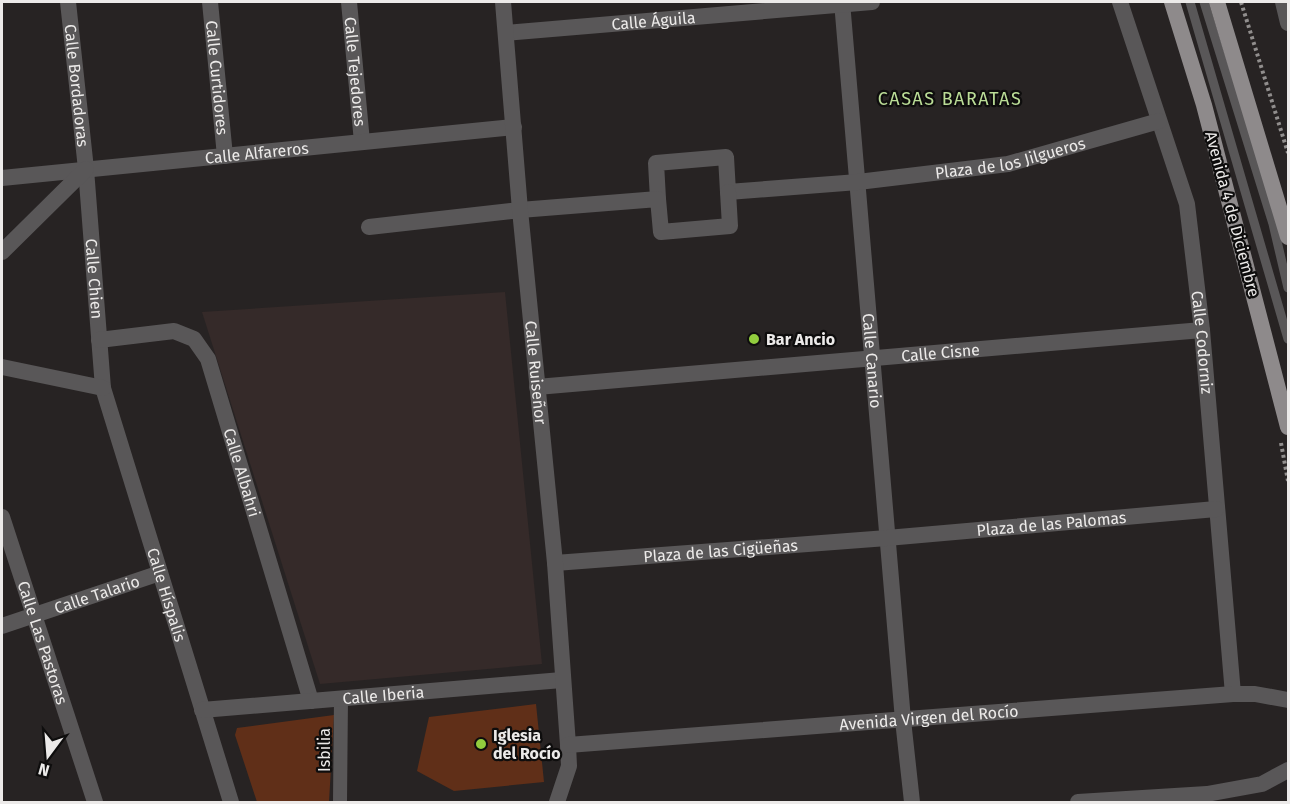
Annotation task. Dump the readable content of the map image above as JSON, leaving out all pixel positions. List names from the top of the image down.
{
  "streets": {
    "main road": ["Avenida 4 de Diciembre"],
    "street": [
      "Calle Águila",
      "Calle Tejedores",
      "Calle Curtidores",
      "Calle Bordadoras",
      "Calle Alfareros",
      "Plaza de los Jilgueros",
      "Calle Chien",
      "Calle Codorniz",
      "Calle Cisne",
      "Calle Canario",
      "Calle Ruiseñor",
      "Calle Albahri",
      "Plaza de las Palomas",
      "Plaza de las Cigüeñas",
      "Calle Talario",
      "Calle Híspalis",
      "Calle Las Pastoras",
      "Calle Iberia",
      "Avenida Virgen del Rocío",
      "Isbilia"
    ]
  },
  "crossings": [
    ["Calle Águila", "Calle Canario"],
    ["Calle Águila", "Calle Ruiseñor"],
    ["Calle Tejedores", "Calle Alfareros"],
    ["Calle Curtidores", "Calle Alfareros"],
    ["Calle Bordadoras", "Calle Alfareros"],
    ["Calle Bordadoras", "Calle Chien"],
    ["Calle Alfareros", "Calle Chien"],
    ["Calle Alfareros", "Calle Ruiseñor"],
    ["Plaza de los Jilgueros", "Calle Codorniz"],
    ["Plaza de los Jilgueros", "Calle Canario"],
    ["Calle Chien", "Calle Albahri"],
    ["Calle Chien", "Calle Híspalis"],
    ["Calle Codorniz", "Calle Cisne"],
    ["Calle Codorniz", "Plaza de las Palomas"],
    ["Calle Codorniz", "Avenida Virgen del Rocío"],
    ["Calle Cisne", "Calle Canario"],
    ["Calle Cisne", "Calle Ruiseñor"],
    ["Calle Canario", "Plaza de las Palomas"],
    ["Calle Canario", "Plaza de las Cigüeñas"],
    ["Calle Canario", "Avenida Virgen del Rocío"],
    ["Calle Ruiseñor", "Plaza de las Cigüeñas"],
    ["Calle Ruiseñor", "Calle Iberia"],
    ["Calle Ruiseñor", "Avenida Virgen del Rocío"],
    ["Calle Albahri", "Calle Iberia"],
    ["Plaza de las Palomas", "Plaza de las Cigüeñas"],
    ["Calle Talario", "Calle Híspalis"],
    ["Calle Talario", "Calle Las Pastoras"],
    ["Calle Híspalis", "Calle Iberia"],
    ["Calle Iberia", "Isbilia"]
  ],
  "districts": ["CASAS BARATAS"],
  "places": ["Bar Ancio", "Iglesia del Rocío"],
  "north": "bottom"
}
